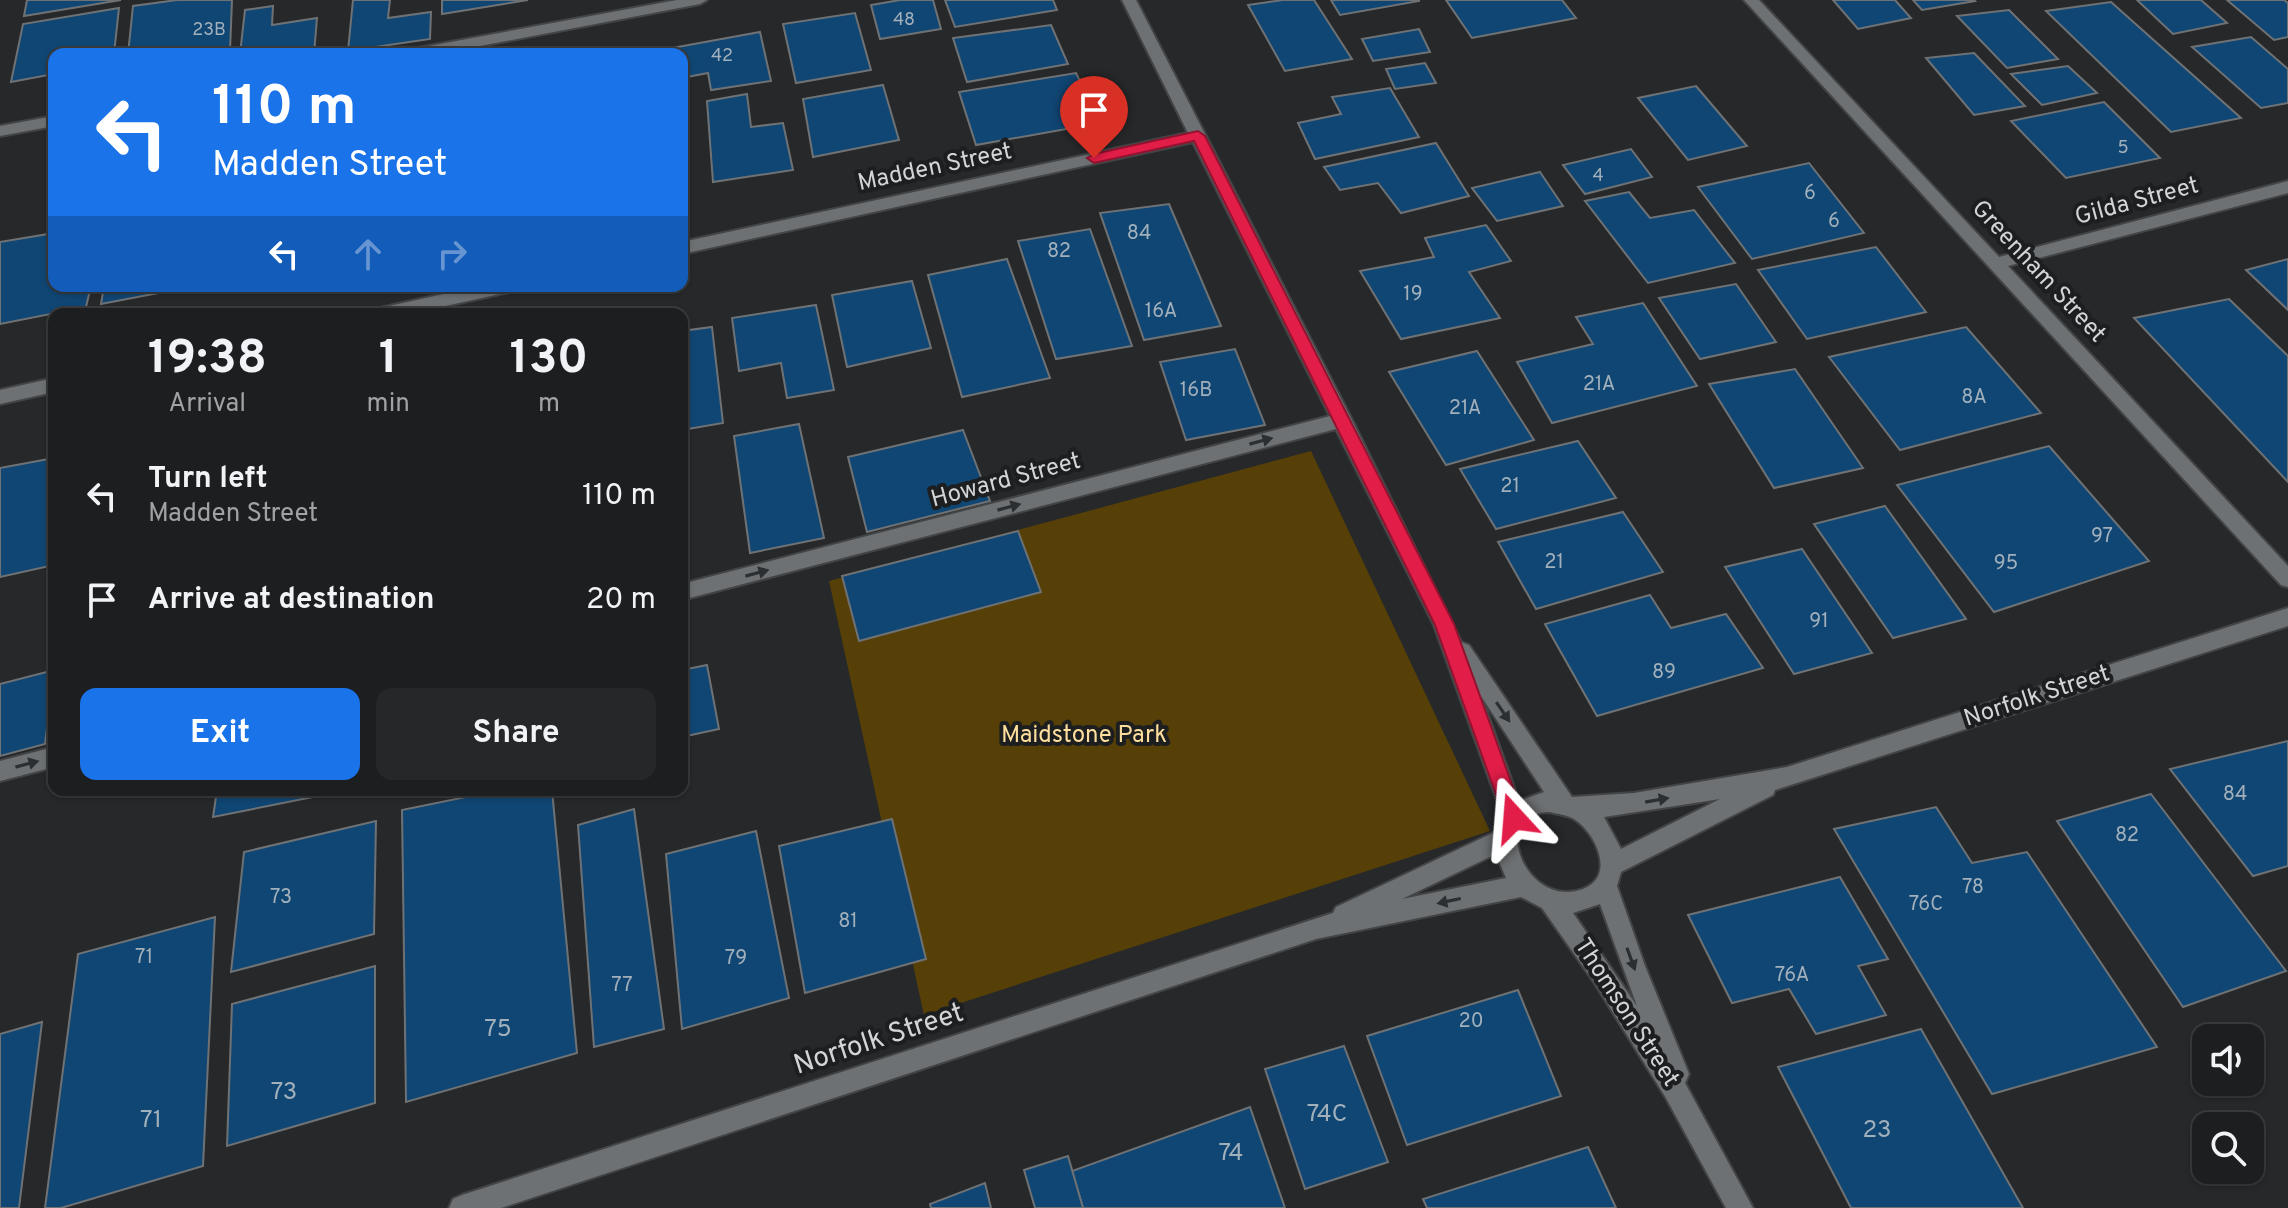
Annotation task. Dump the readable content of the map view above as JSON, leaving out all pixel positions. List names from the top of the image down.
{
  "streets": {
    "street": [
      "Madden Street",
      "Gilda Street",
      "Greenham Street",
      "Howard Street",
      "Norfolk Street",
      "Thomson Street"
    ]
  },
  "crossings": [
    ["Gilda Street", "Greenham Street"],
    ["Norfolk Street", "Thomson Street"]
  ],
  "one_way": ["Howard Street"],
  "parks": ["Maidstone Park"],
  "house_numbers": [
    "48",
    "23B",
    "42",
    "5",
    "4",
    "6",
    "6",
    "84",
    "82",
    "19",
    "16A",
    "21A",
    "16B",
    "8A",
    "21A",
    "21",
    "97",
    "21",
    "95",
    "91",
    "89",
    "84",
    "82",
    "78",
    "73",
    "76C",
    "81",
    "71",
    "79",
    "76A",
    "77",
    "20",
    "75",
    "73",
    "74C",
    "71",
    "23",
    "74"
  ],
  "page": {
    "turn": ["110 m", "Madden Street"],
    "eta": [
      "19:38",
      "Arrival",
      "1",
      "min",
      "130",
      "m"
    ],
    "list": [
      {
        "name": "Turn left",
        "note": "Madden Street",
        "value": "110 m"
      },
      {
        "name": "Arrive at destination",
        "value": "20 m"
      }
    ],
    "buttons": ["Exit", "Share"]
  }
}
